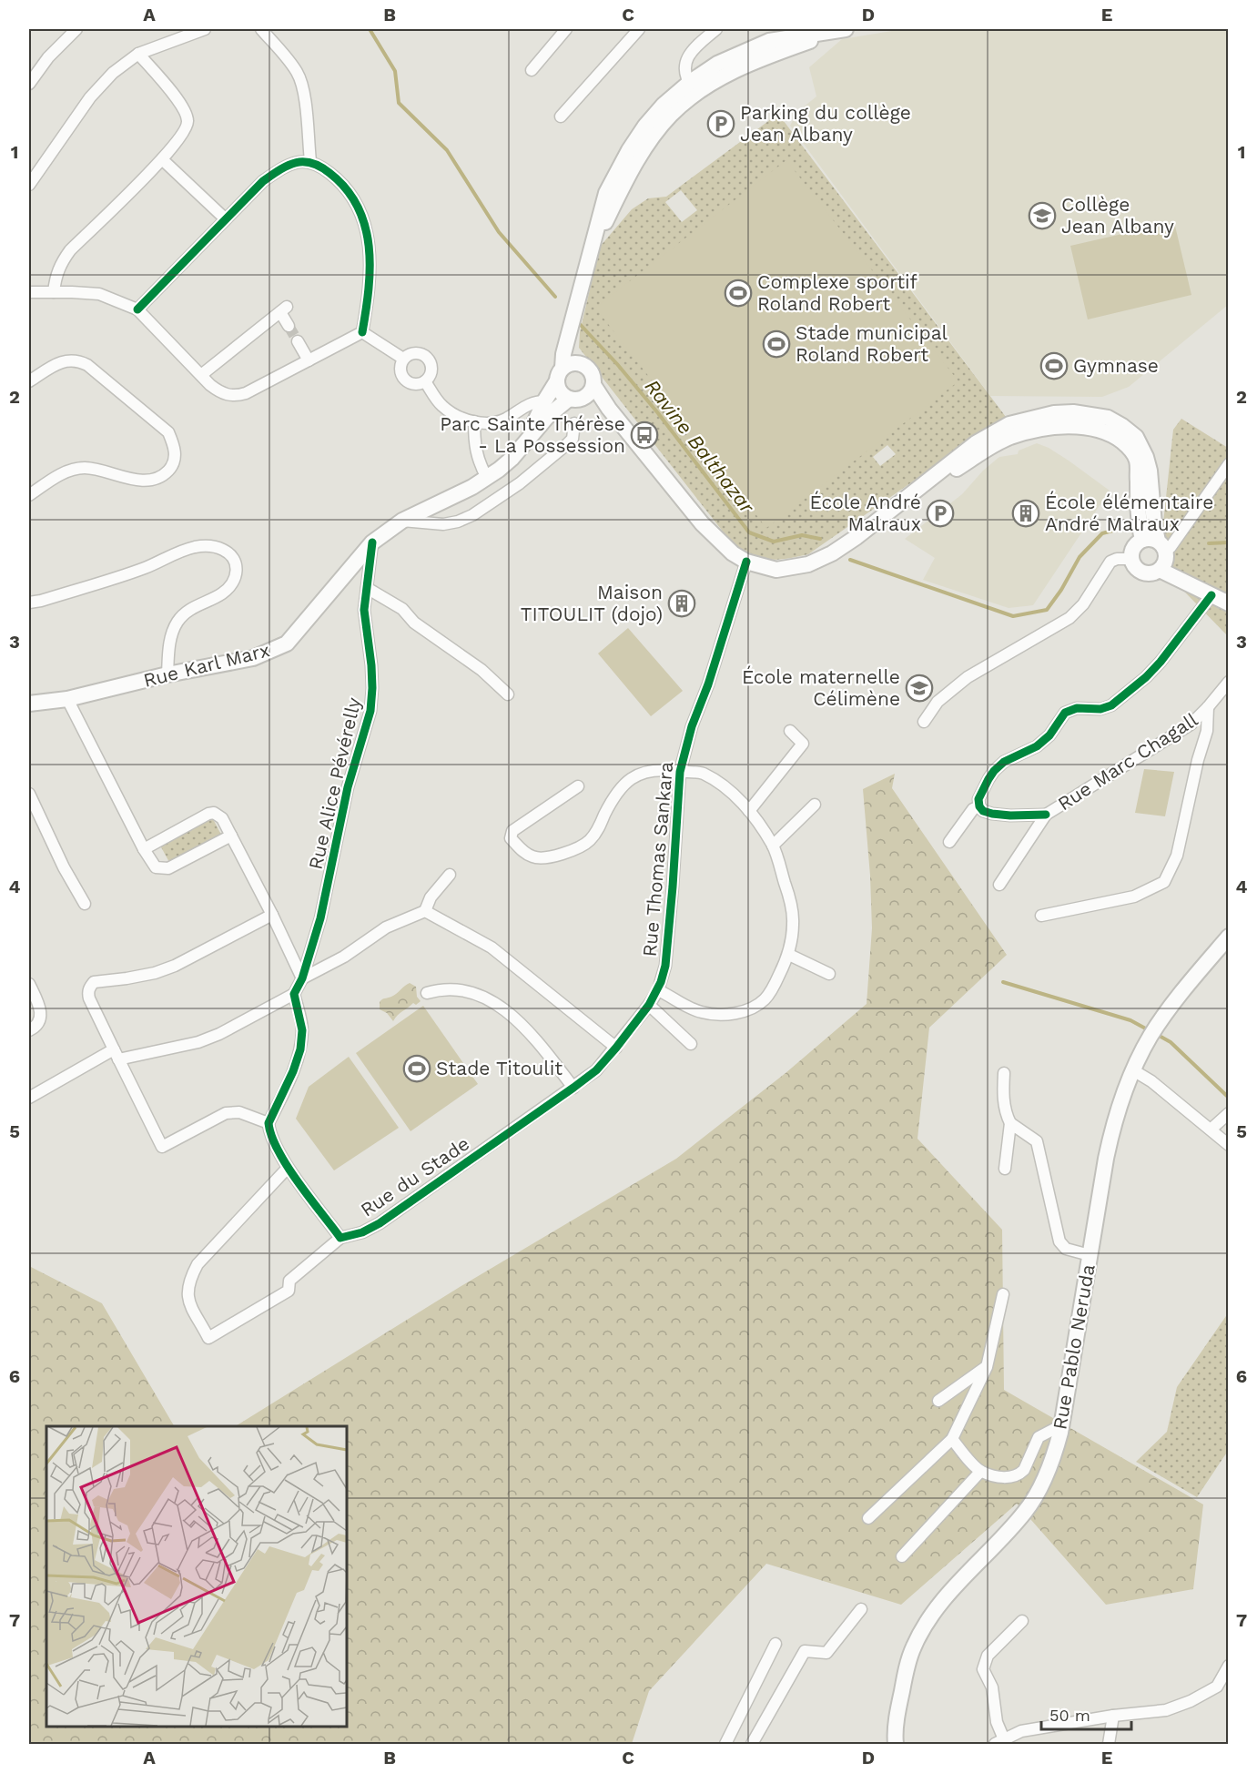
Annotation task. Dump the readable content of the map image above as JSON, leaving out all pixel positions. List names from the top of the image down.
{
  "streets": {
    "main road": ["Rue Karl Marx", "Rue Pablo Neruda"],
    "street": [
      "Rue Marc Chagall",
      "Rue Alice Pévérelly",
      "Rue Thomas Sankara",
      "Rue du Stade"
    ]
  },
  "crossings": [
    ["Rue Karl Marx", "Rue Alice Pévérelly"],
    ["Rue Thomas Sankara", "Rue du Stade"]
  ],
  "water": ["Ravine Balthazar"],
  "places": {
    "parking": ["Parking du collège Jean Albany", "École André Malraux"],
    "school or university": ["Collège Jean Albany", "École maternelle Célimène"],
    "sports": [
      "Complexe sportif Roland Robert",
      "Stade municipal Roland Robert",
      "Gymnase",
      "Stade Titoulit"
    ],
    "bus stop": ["Parc Sainte Thérèse - La Possession"],
    "building": ["École élémentaire André Malraux", "Maison TITOULIT (dojo)"]
  },
  "scale_bar": "50 m",
  "grid": {
    "columns": [
      "A",
      "B",
      "C",
      "D",
      "E"
    ],
    "rows": [
      "1",
      "2",
      "3",
      "4",
      "5",
      "6",
      "7"
    ]
  }
}
